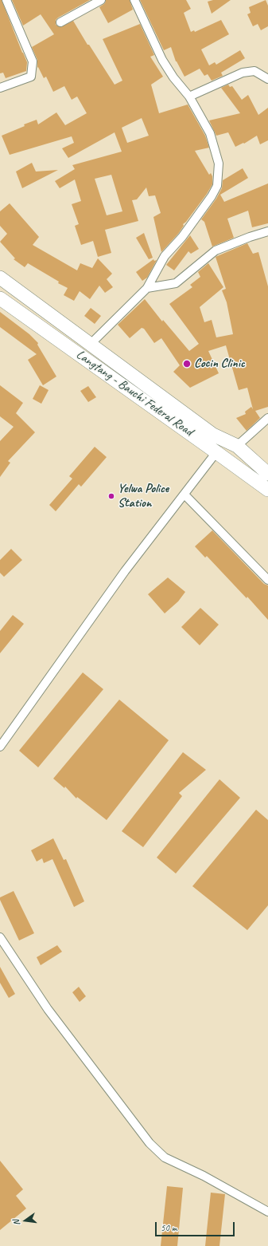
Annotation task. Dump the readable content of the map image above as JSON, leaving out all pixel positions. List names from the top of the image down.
{
  "streets": {
    "main road": ["Langtang - Bauchi Federal Road"]
  },
  "places": ["Cocin Clinic", "Yelwa Police Station"],
  "scale_bar": "50 m",
  "north": "left"
}
